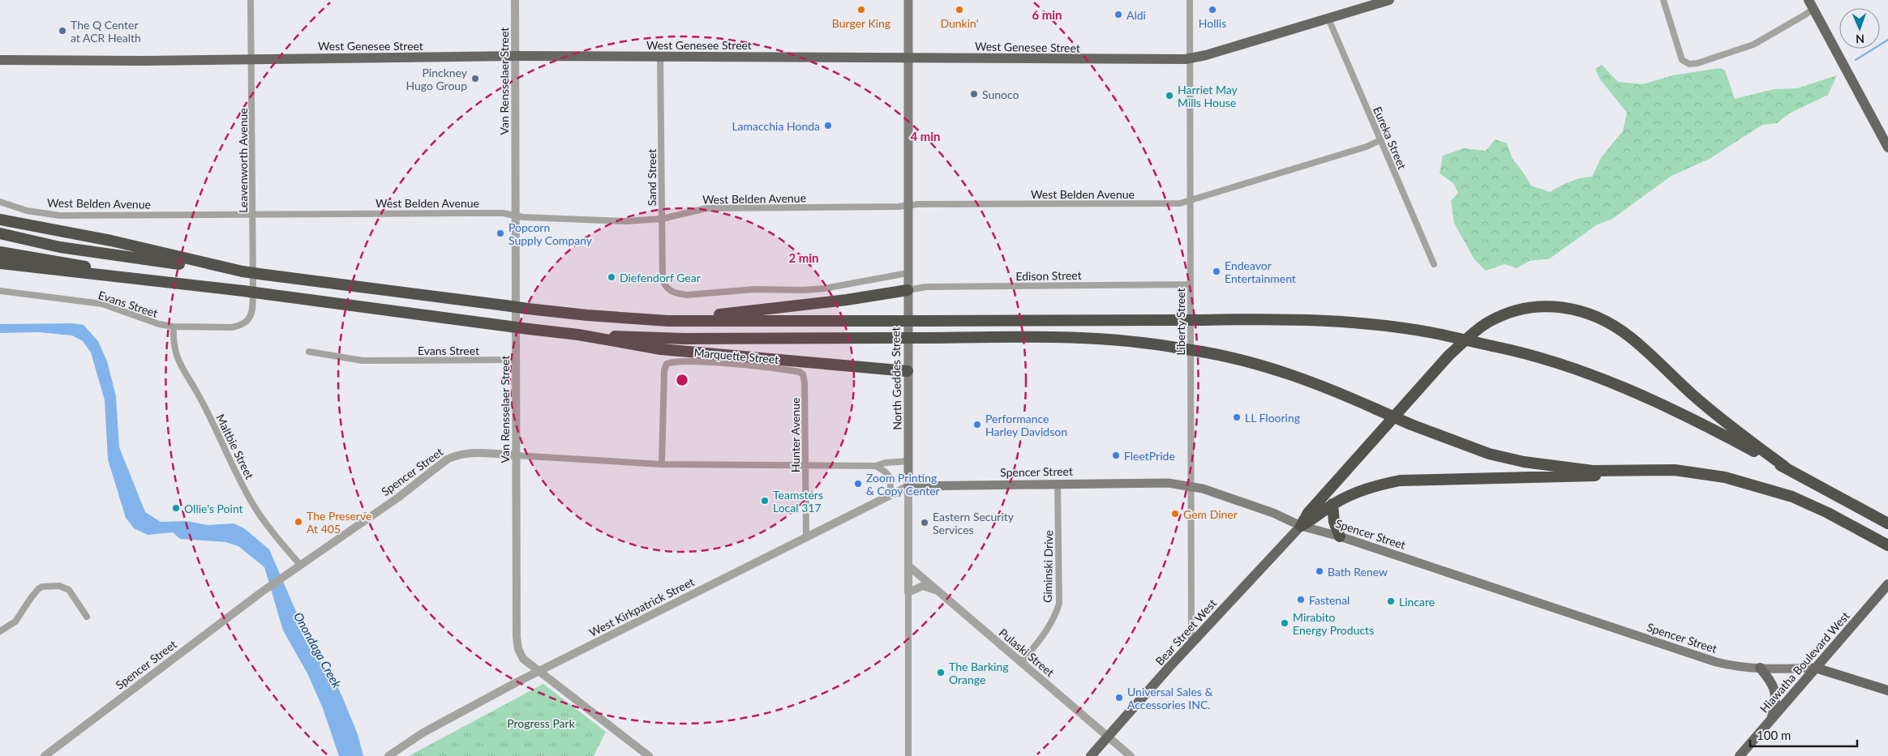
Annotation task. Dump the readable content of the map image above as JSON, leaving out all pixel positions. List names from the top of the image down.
{
  "streets": {
    "main road": [
      "West Genesee Street",
      "North Geddes Street",
      "Spencer Street",
      "Bear Street West",
      "Hiawatha Boulevard West"
    ],
    "street": [
      "Van Rensselaer Street",
      "Eureka Street",
      "Leavenworth Avenue",
      "Sand Street",
      "West Belden Avenue",
      "Edison Street",
      "Evans Street",
      "Liberty Street",
      "Marquette Street",
      "Hunter Avenue",
      "Maltbie Street",
      "Giminski Drive",
      "West Kirkpatrick Street",
      "Pulaski Street"
    ]
  },
  "crossings": [
    ["West Genesee Street", "Van Rensselaer Street"],
    ["West Genesee Street", "Eureka Street"],
    ["West Genesee Street", "Leavenworth Avenue"],
    ["West Genesee Street", "Sand Street"],
    ["West Genesee Street", "Liberty Street"],
    ["West Genesee Street", "North Geddes Street"],
    ["Van Rensselaer Street", "West Belden Avenue"],
    ["Van Rensselaer Street", "Evans Street"],
    ["Van Rensselaer Street", "Spencer Street"],
    ["Van Rensselaer Street", "West Kirkpatrick Street"],
    ["Eureka Street", "West Belden Avenue"],
    ["Leavenworth Avenue", "West Belden Avenue"],
    ["Leavenworth Avenue", "Evans Street"],
    ["Sand Street", "West Belden Avenue"],
    ["Sand Street", "North Geddes Street"],
    ["West Belden Avenue", "Liberty Street"],
    ["West Belden Avenue", "North Geddes Street"],
    ["Edison Street", "Liberty Street"],
    ["Edison Street", "North Geddes Street"],
    ["Evans Street", "Maltbie Street"],
    ["Liberty Street", "Spencer Street"],
    ["Liberty Street", "Bear Street West"],
    ["Marquette Street", "Hunter Avenue"],
    ["Marquette Street", "Spencer Street"],
    ["North Geddes Street", "Spencer Street"],
    ["North Geddes Street", "West Kirkpatrick Street"],
    ["North Geddes Street", "Pulaski Street"],
    ["Hunter Avenue", "Spencer Street"],
    ["Hunter Avenue", "West Kirkpatrick Street"],
    ["Maltbie Street", "Spencer Street"],
    ["Spencer Street", "Giminski Drive"],
    ["Spencer Street", "West Kirkpatrick Street"],
    ["Spencer Street", "Bear Street West"],
    ["Spencer Street", "Hiawatha Boulevard West"],
    ["Giminski Drive", "Pulaski Street"],
    ["Bear Street West", "Pulaski Street"]
  ],
  "water": ["Onondaga Creek"],
  "parks": ["Progress Park"],
  "places": [
    "Burger King",
    "Dunkin'",
    "Hollis",
    "Aldi",
    "The Q Center at ACR Health",
    "Pinckney Hugo Group",
    "Sunoco",
    "Harriet May Mills House",
    "Lamacchia Honda",
    "Popcorn Supply Company",
    "Endeavor Entertainment",
    "Diefendorf Gear",
    "LL Flooring",
    "Performance Harley Davidson",
    "FleetPride",
    "Zoom Printing & Copy Center",
    "Teamsters Local 317",
    "Ollie's Point",
    "Gem Diner",
    "The Preserve At 405",
    "Eastern Security Services",
    "Bath Renew",
    "Fastenal",
    "Lincare",
    "Mirabito Energy Products",
    "The Barking Orange",
    "Universal Sales & Accessories INC."
  ],
  "scale_bar": "100 m",
  "north": "bottom",
  "rings": ["6 min", "4 min", "2 min"]
}
